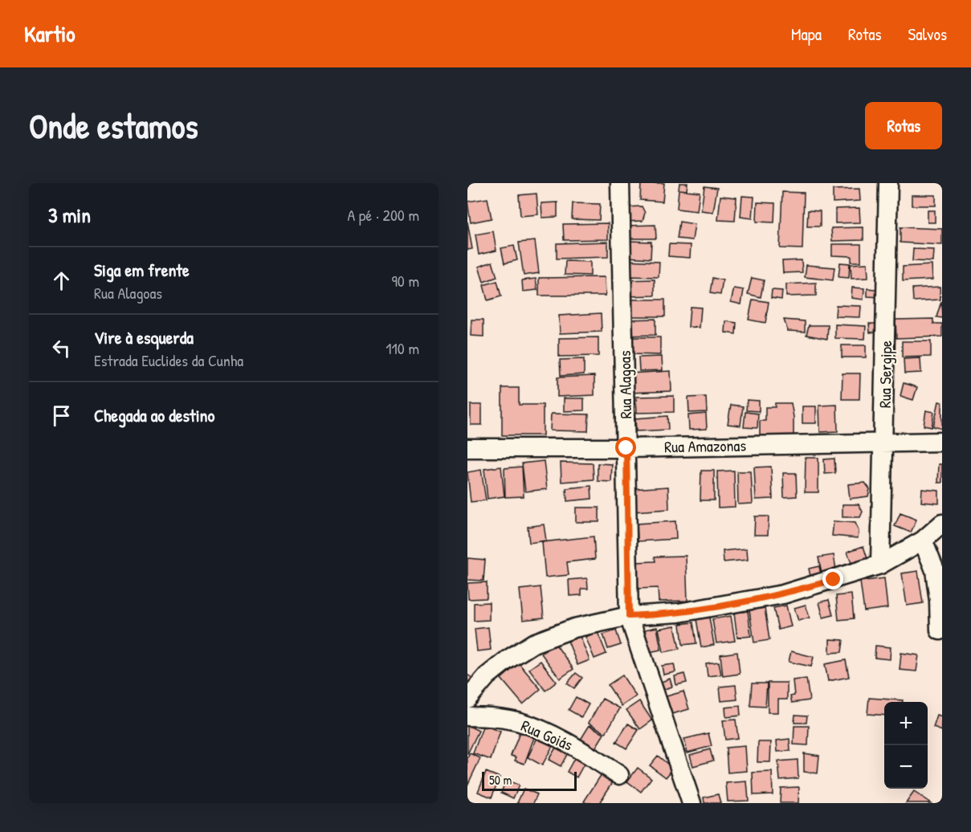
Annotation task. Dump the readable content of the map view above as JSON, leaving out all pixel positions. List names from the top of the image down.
{
  "streets": {
    "street": [
      "Rua Sergipe",
      "Rua Alagoas",
      "Rua Amazonas",
      "Rua Goiás"
    ]
  },
  "crossings": [
    ["Rua Sergipe", "Rua Amazonas"],
    ["Rua Alagoas", "Rua Amazonas"]
  ],
  "scale_bar": "50 m",
  "page": {
    "header": "Kartio",
    "nav": ["Mapa", "Rotas", "Salvos"],
    "buttons": "Rotas",
    "title": "Onde estamos",
    "heading": ["3 min", "A pé · 200 m"],
    "list": [
      ["Siga em frente", "Rua Alagoas", "90 m"],
      ["Vire à esquerda", "Estrada Euclides da Cunha", "110 m"],
      "Chegada ao destino"
    ],
    "map_buttons": ["+", "−"],
    "scale": "50 m"
  }
}
